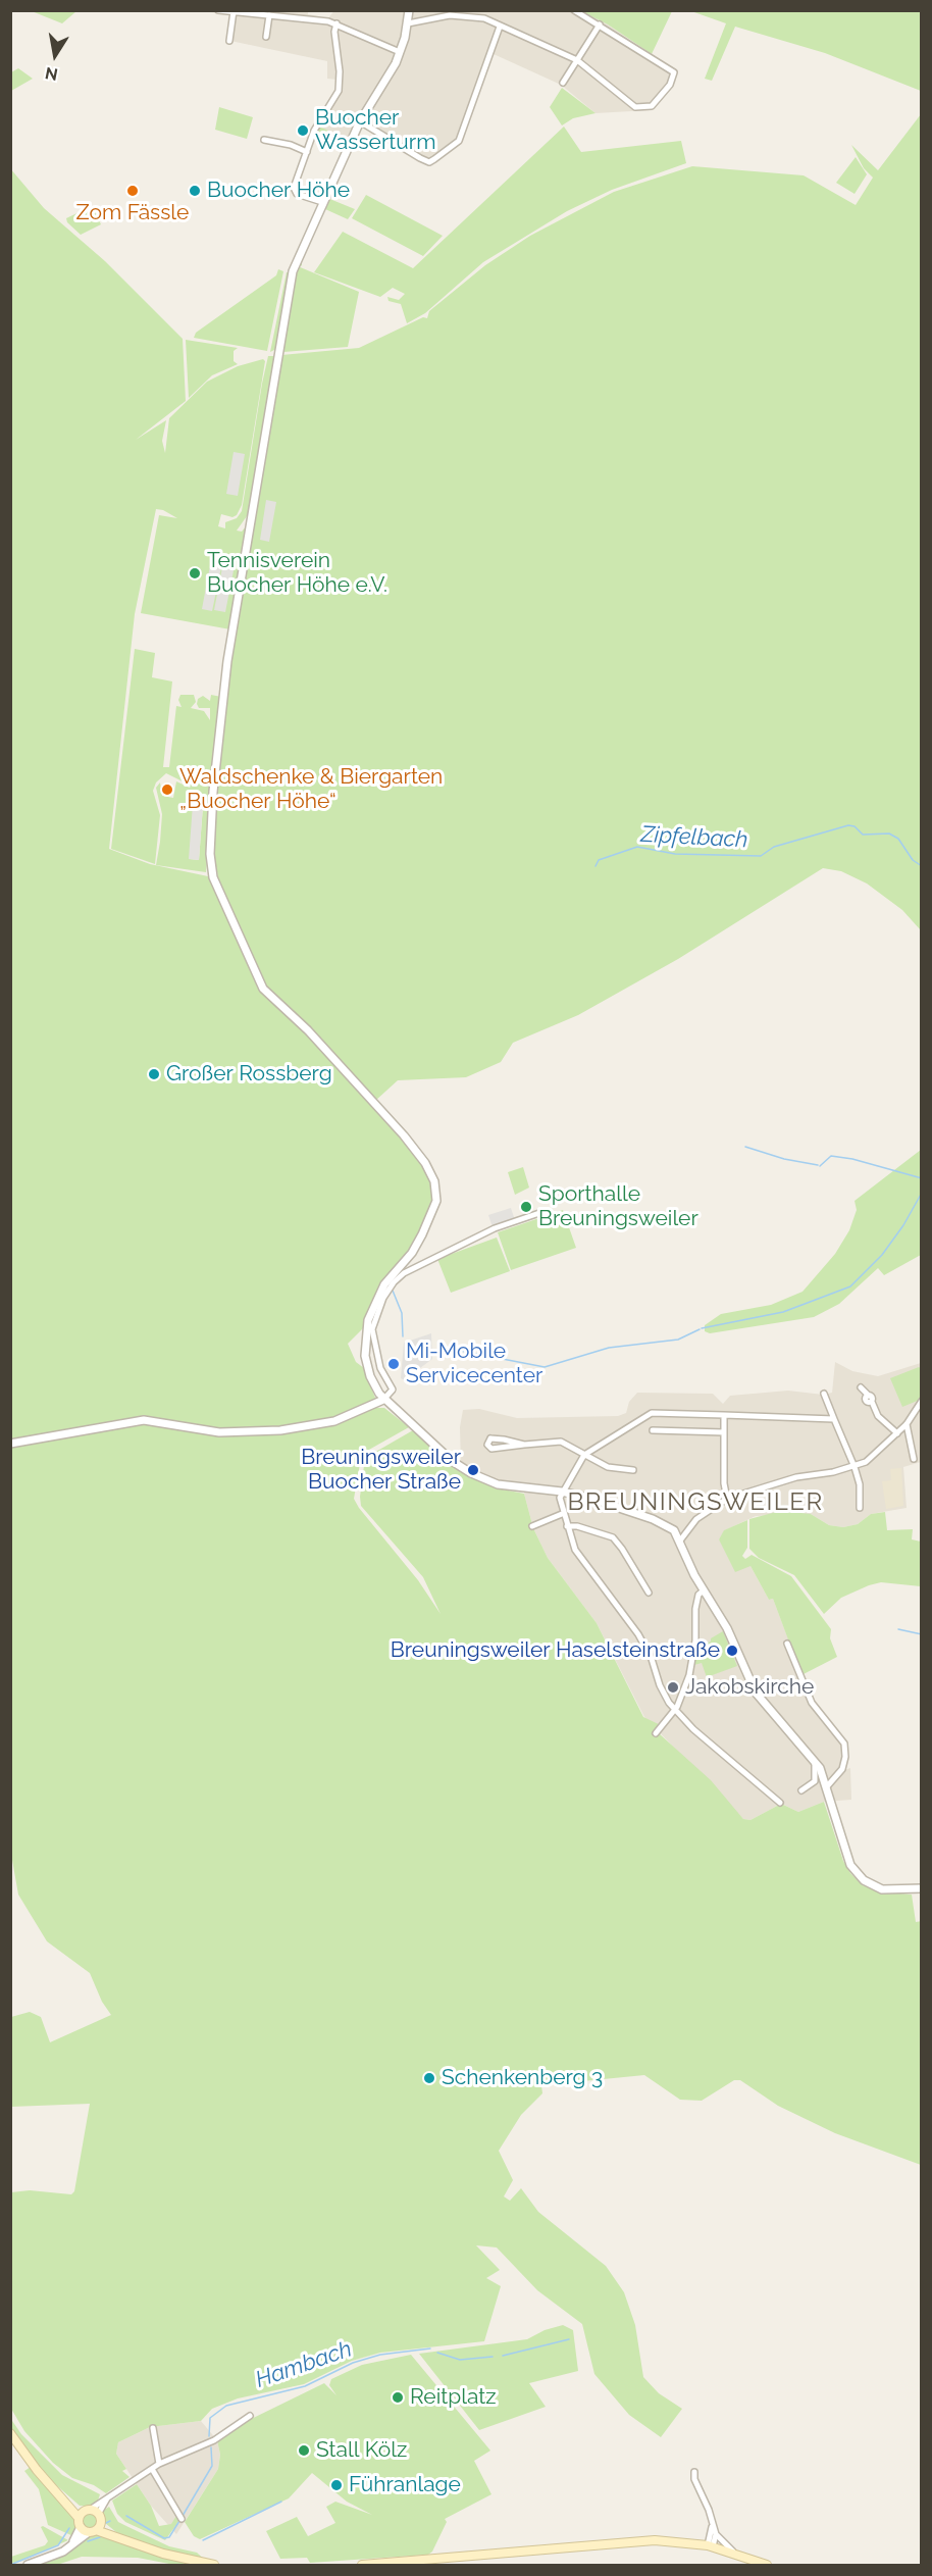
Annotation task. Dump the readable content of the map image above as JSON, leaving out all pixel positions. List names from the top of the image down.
{
  "districts": ["BREUNINGSWEILER"],
  "water": ["Zipfelbach", "Hambach"],
  "places": [
    "Buocher Wasserturm",
    "Zom Fässle",
    "Buocher Höhe",
    "Tennisverein Buocher Höhe e.V.",
    "Waldschenke & Biergarten „Buocher Höhe“",
    "Großer Rossberg",
    "Sporthalle Breuningsweiler",
    "Mi-Mobile Servicecenter",
    "Breuningsweiler Buocher Straße",
    "Breuningsweiler Haselsteinstraße",
    "Jakobskirche",
    "Schenkenberg 3",
    "Reitplatz",
    "Stall Kölz",
    "Führanlage"
  ],
  "north": "bottom"
}
